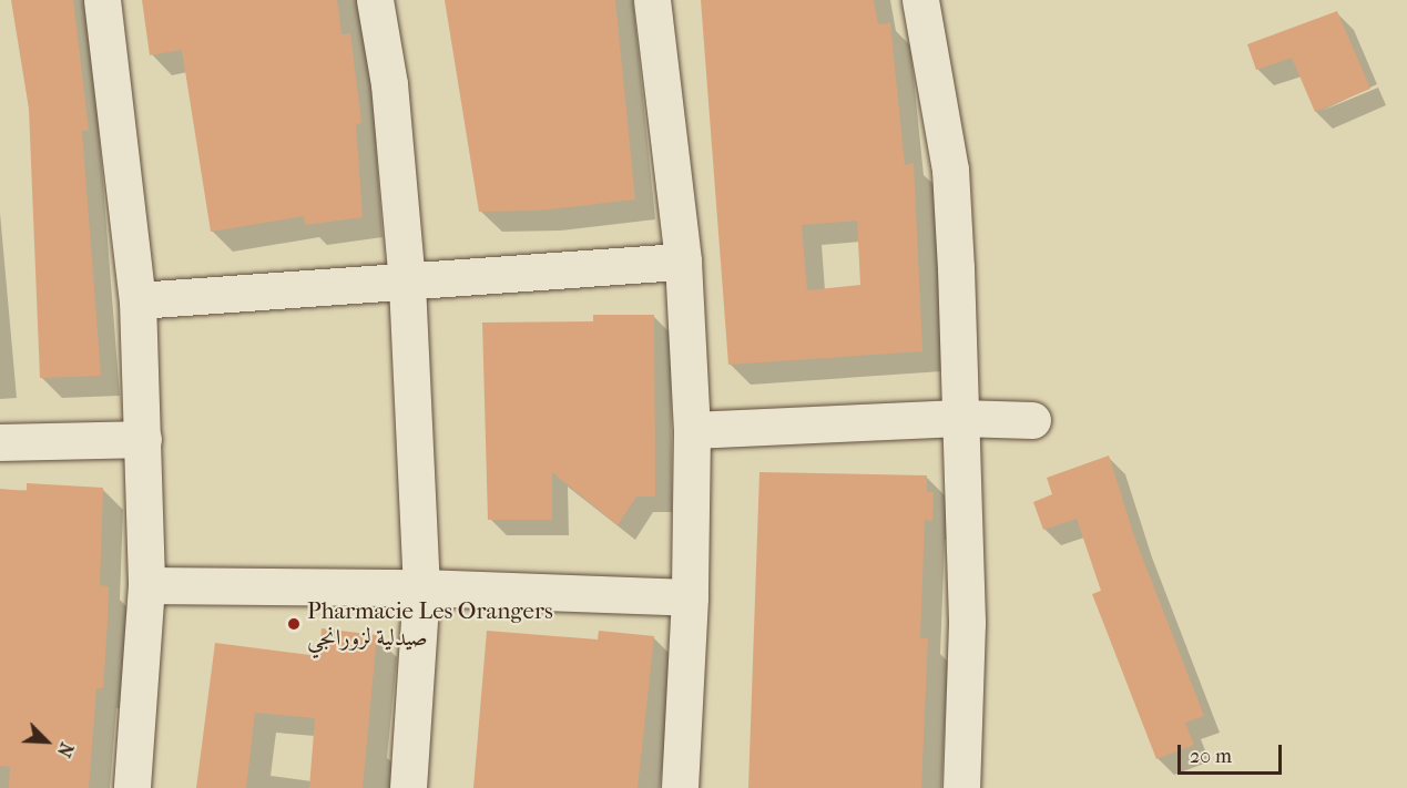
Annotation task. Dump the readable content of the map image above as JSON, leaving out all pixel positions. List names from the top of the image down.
{
  "places": ["Pharmacie Les Orangers صيدلية لزورانجي"],
  "scale_bar": "20 m",
  "north": "bottom right"
}
